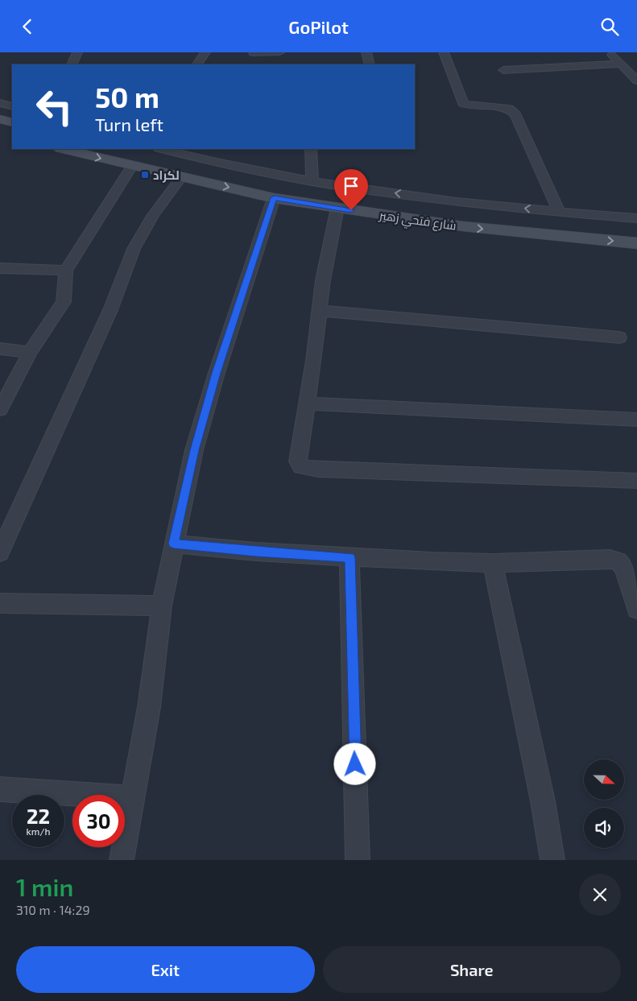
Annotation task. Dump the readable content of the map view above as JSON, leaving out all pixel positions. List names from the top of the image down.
{
  "streets": {
    "street": ["شارع فتحي زهير"]
  },
  "places": {
    "transit": ["لكراد"]
  },
  "north": "right",
  "page": {
    "header": "GoPilot",
    "turn": ["50 m", "Turn left"],
    "speed": "22 km/h",
    "limit": "30",
    "heading": ["1 min", "310 m · 14:29"],
    "buttons": ["Exit", "Share"]
  }
}
